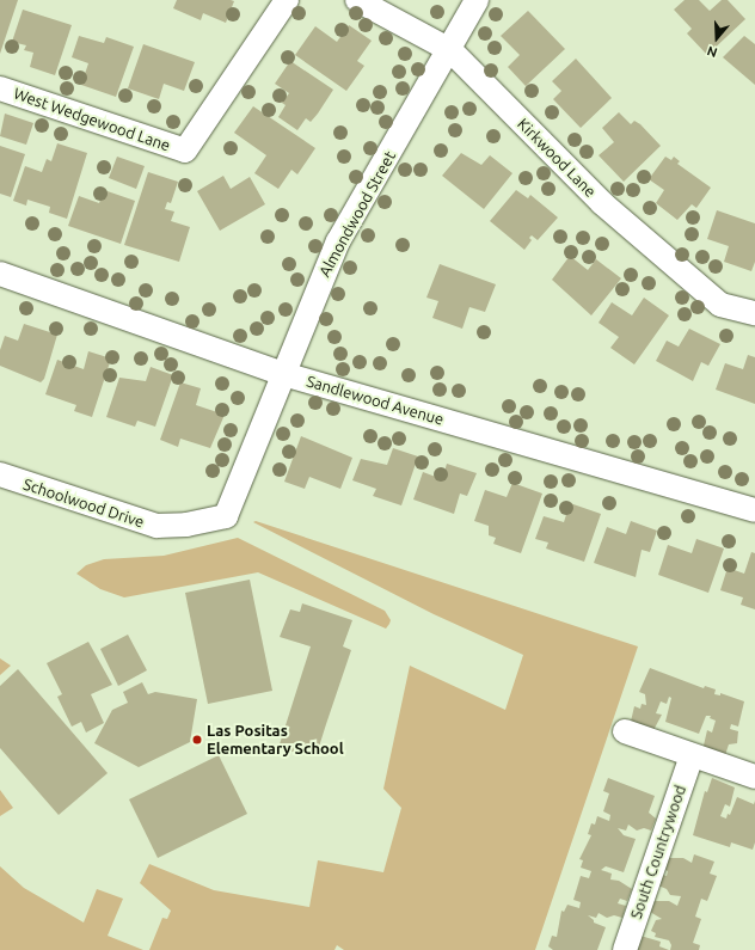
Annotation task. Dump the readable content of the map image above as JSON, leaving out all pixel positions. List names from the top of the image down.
{
  "streets": {
    "street": [
      "West Wedgewood Lane",
      "Kirkwood Lane",
      "Almondwood Street",
      "Sandlewood Avenue",
      "Schoolwood Drive",
      "South Countrywood"
    ]
  },
  "crossings": [
    ["Kirkwood Lane", "Almondwood Street"],
    ["Almondwood Street", "Sandlewood Avenue"],
    ["Almondwood Street", "Schoolwood Drive"]
  ],
  "places": ["Las Positas Elementary School"],
  "north": "bottom"
}
